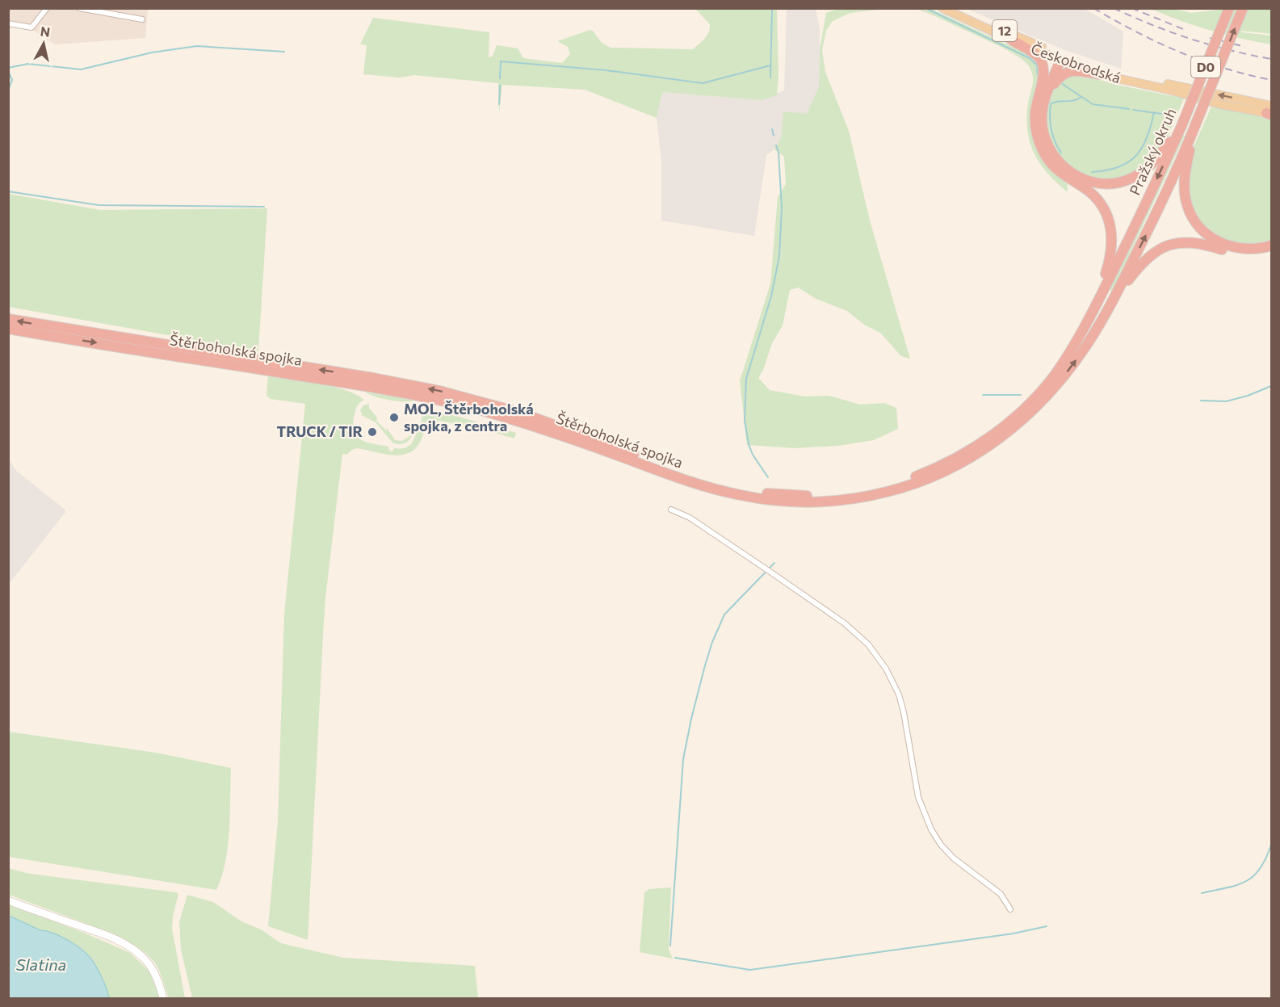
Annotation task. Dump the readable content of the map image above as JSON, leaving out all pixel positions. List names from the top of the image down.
{
  "streets": {
    "highway": ["D0", "Pražský okruh", "Štěrboholská spojka"],
    "main road": ["12", "Českobrodská"]
  },
  "crossings": [
    ["Pražský okruh", "Štěrboholská spojka"]
  ],
  "water": ["Slatina"],
  "places": ["MOL, Štěrboholská spojka, z centra", "TRUCK / TIR"],
  "north": "top"
}
